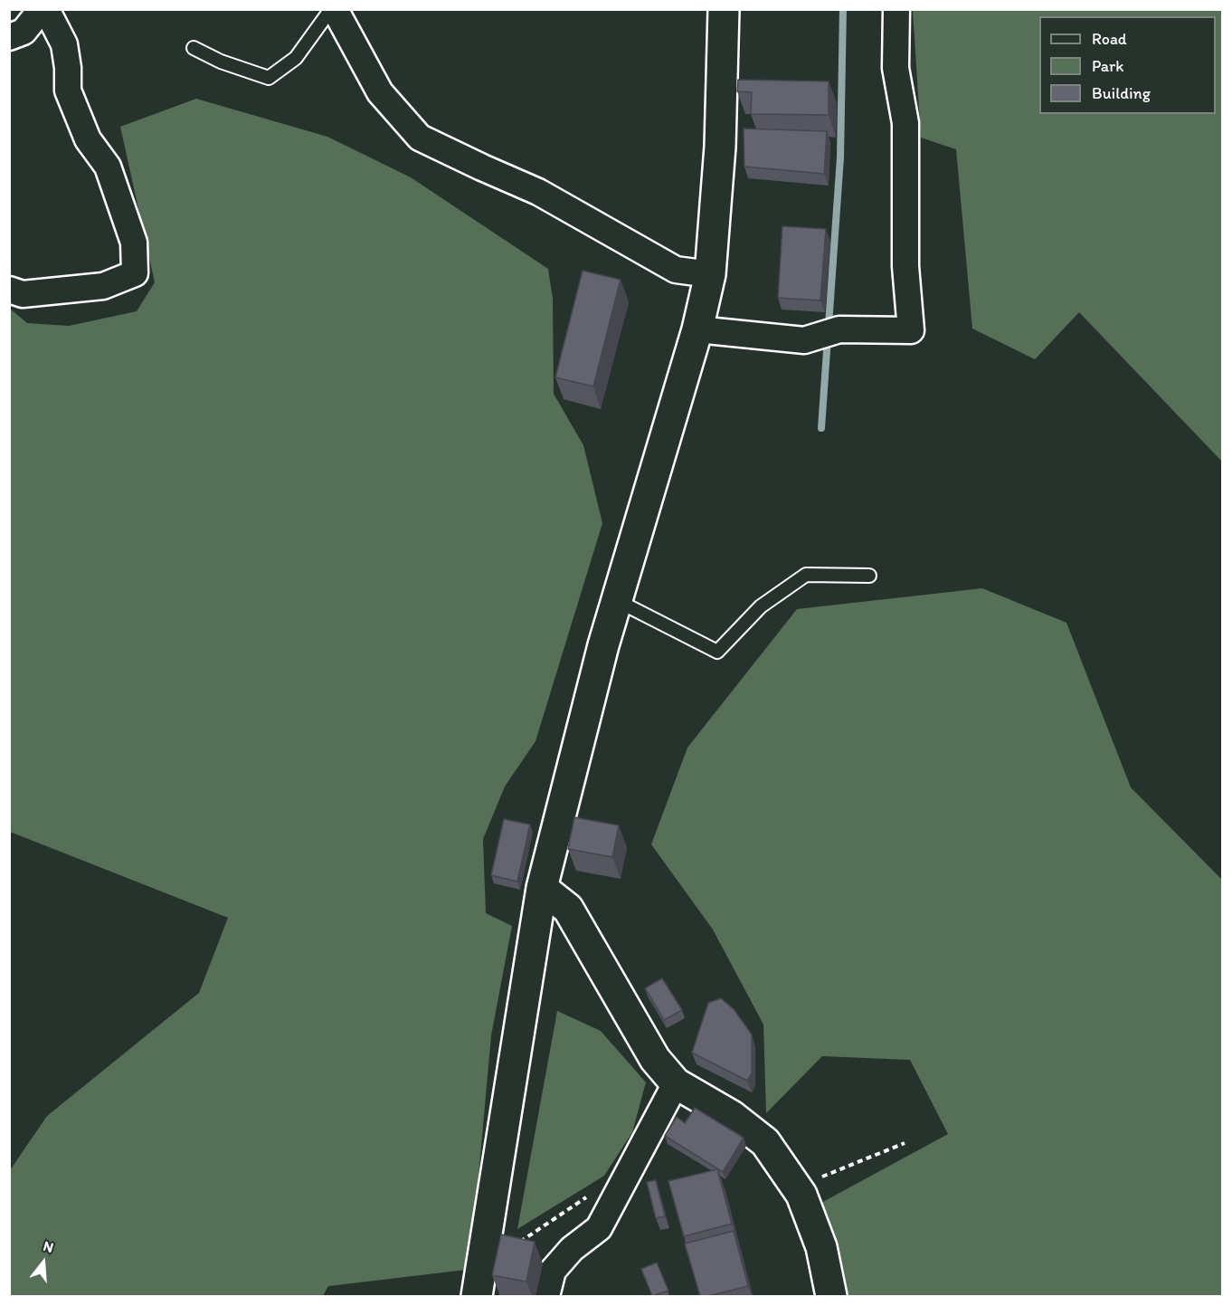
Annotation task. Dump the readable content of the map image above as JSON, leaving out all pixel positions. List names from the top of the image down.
{
  "legend": ["Road", "Park", "Building"],
  "north": "top"
}
